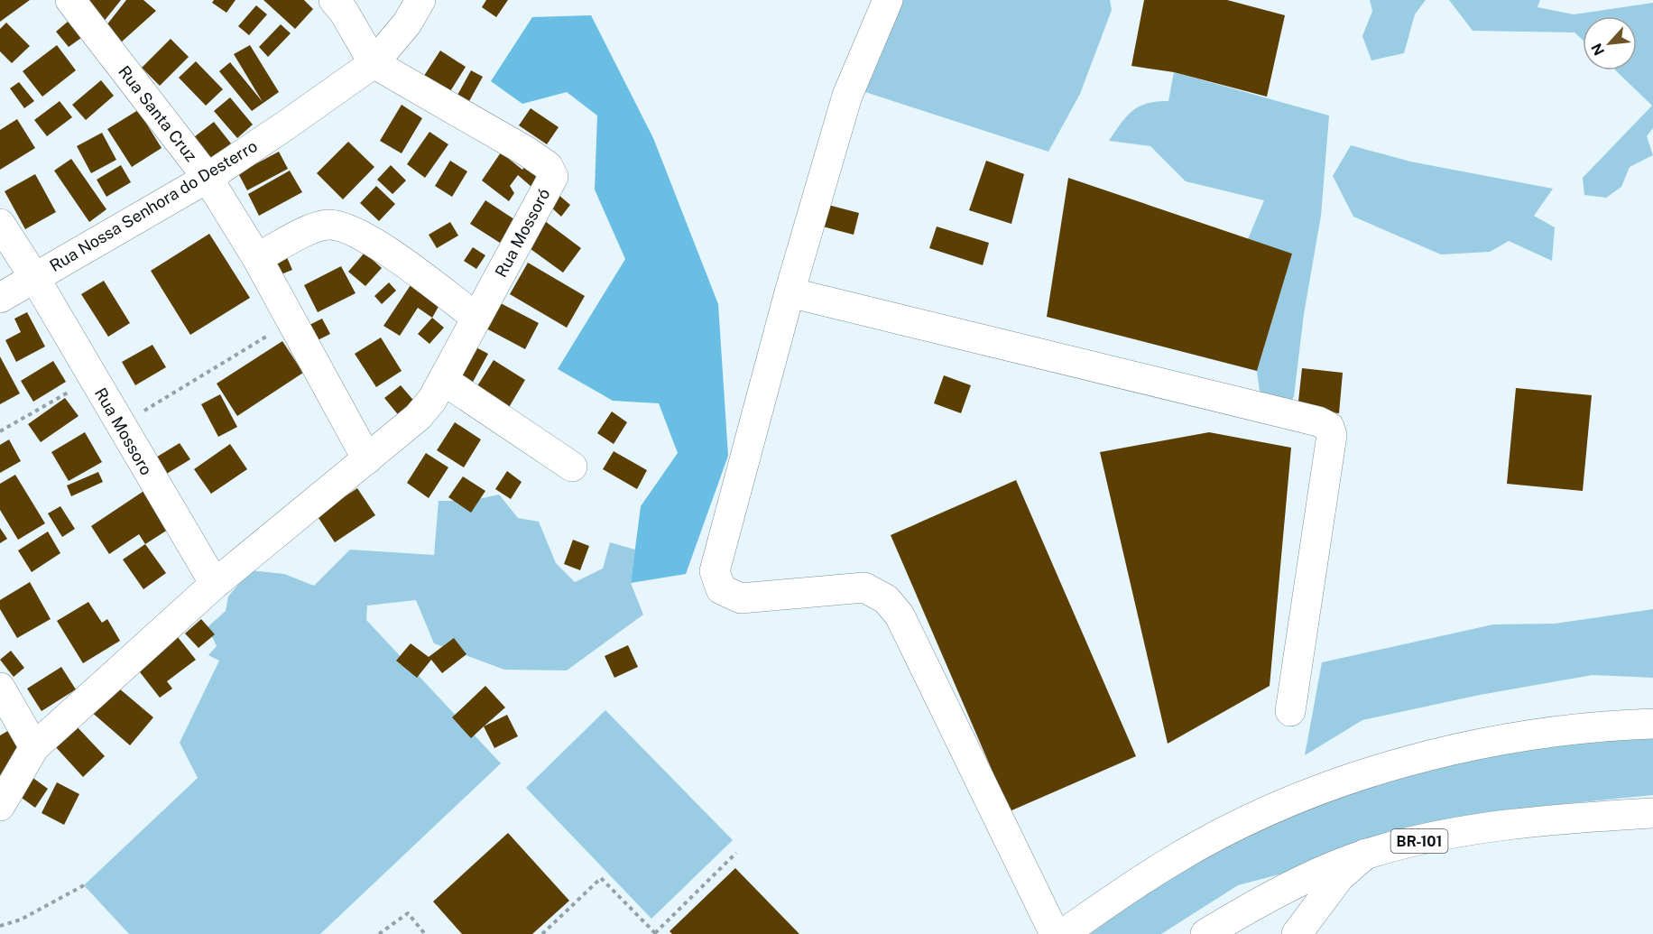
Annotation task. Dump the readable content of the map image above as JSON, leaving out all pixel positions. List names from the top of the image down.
{
  "streets": {
    "main road": [
      "Rua Santa Cruz",
      "Rua Nossa Senhora do Desterro",
      "Rua Mossoró",
      "Rua Mossoro",
      "BR-101"
    ]
  },
  "crossings": [
    ["Rua Santa Cruz", "Rua Nossa Senhora do Desterro"],
    ["Rua Santa Cruz", "Rua Mossoró"],
    ["Rua Nossa Senhora do Desterro", "Rua Mossoró"],
    ["Rua Nossa Senhora do Desterro", "Rua Mossoro"]
  ],
  "north": "bottom left"
}
